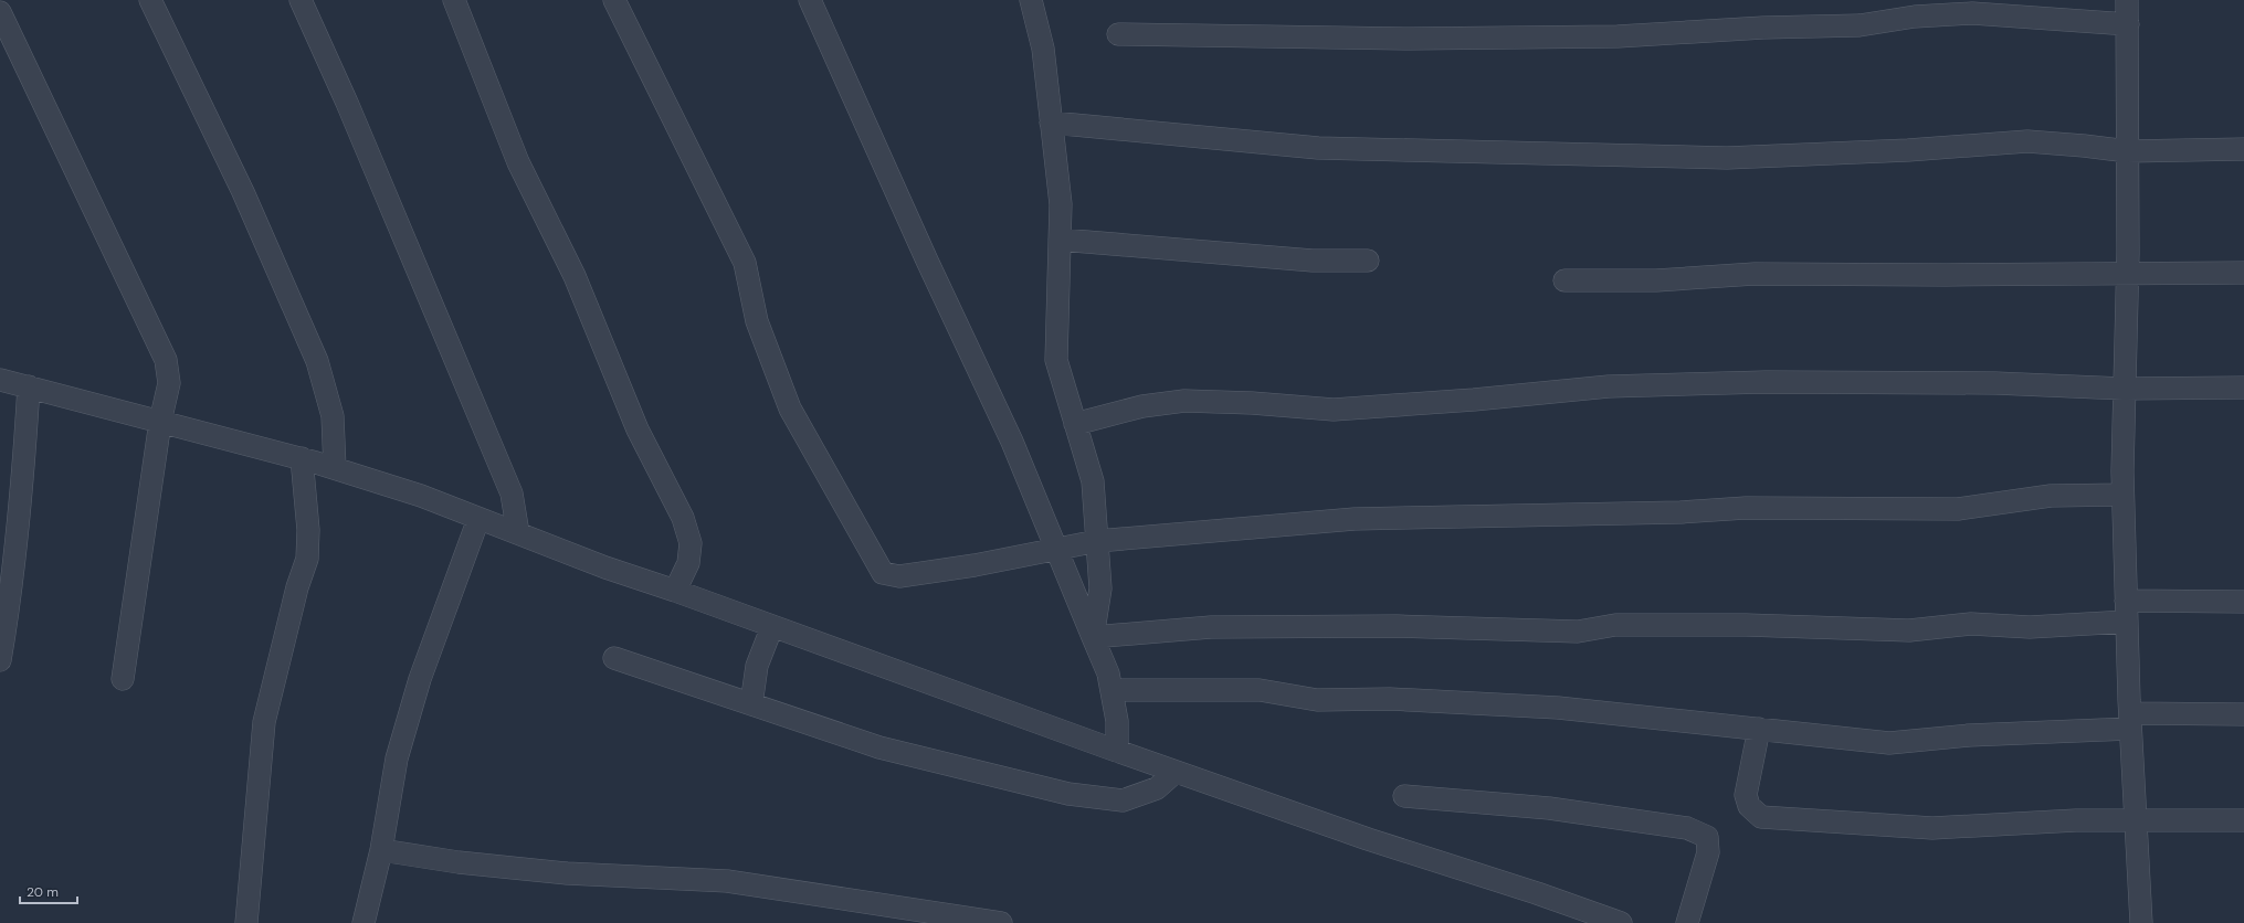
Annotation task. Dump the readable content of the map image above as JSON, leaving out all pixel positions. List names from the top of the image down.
{
  "scale_bar": "20 m"
}
